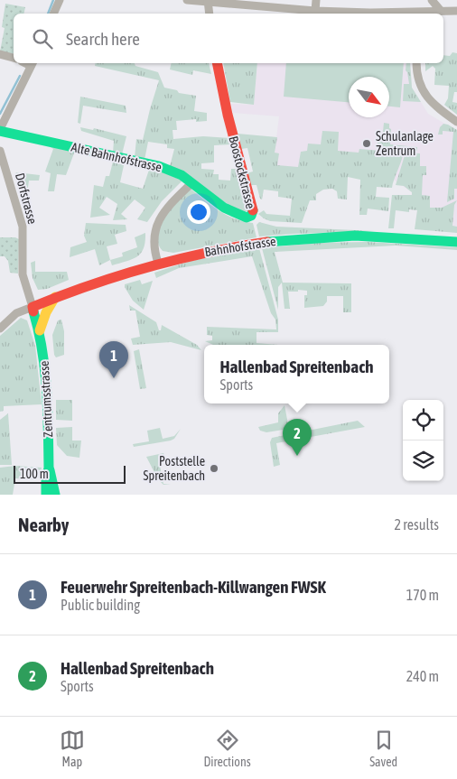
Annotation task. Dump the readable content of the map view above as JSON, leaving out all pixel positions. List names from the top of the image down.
{
  "streets": {
    "street": [
      "Alte Bahnhofstrasse",
      "Boostockstrasse",
      "Dorfstrasse",
      "Bahnhofstrasse",
      "Zentrumsstrasse"
    ]
  },
  "crossings": [
    ["Alte Bahnhofstrasse", "Boostockstrasse"],
    ["Dorfstrasse", "Bahnhofstrasse"],
    ["Dorfstrasse", "Zentrumsstrasse"],
    ["Bahnhofstrasse", "Zentrumsstrasse"]
  ],
  "places": ["Schulanlage Zentrum", "Poststelle Spreitenbach"],
  "scale_bar": "100 m",
  "north": "bottom right",
  "page": {
    "search": "Search here",
    "pins": ["1", "2"],
    "popup": ["Hallenbad Spreitenbach", "Sports"],
    "scale": "100 m",
    "heading": ["Nearby", "2 results"],
    "list": [
      {
        "mark": "1",
        "name": "Feuerwehr Spreitenbach-Killwangen FWSK",
        "note": "Public building",
        "value": "170 m"
      },
      {
        "mark": "2",
        "name": "Hallenbad Spreitenbach",
        "note": "Sports",
        "value": "240 m"
      }
    ],
    "nav": ["Map", "Directions", "Saved"]
  }
}
